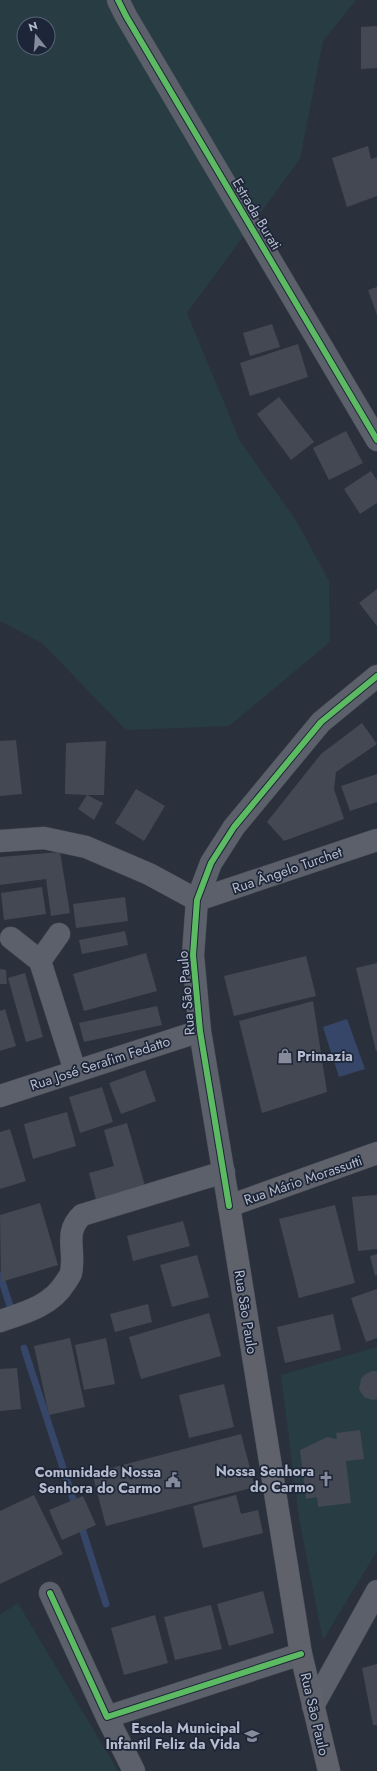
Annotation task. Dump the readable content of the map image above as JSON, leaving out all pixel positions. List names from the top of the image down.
{
  "streets": {
    "main road": ["Rua São Paulo", "Rua Mário Morassutti"],
    "street": ["Estrada Burati", "Rua Ângelo Turchet", "Rua José Serafim Fedatto"]
  },
  "crossings": [
    ["Rua Ângelo Turchet", "Rua São Paulo"],
    ["Rua São Paulo", "Rua José Serafim Fedatto"],
    ["Rua São Paulo", "Rua Mário Morassutti"]
  ],
  "places": {
    "shop": ["Primazia"],
    "church": ["Nossa Senhora do Carmo"],
    "public building": ["Comunidade Nossa Senhora do Carmo"],
    "school or university": ["Escola Municipal Infantil Feliz da Vida"]
  },
  "north": "top"
}
